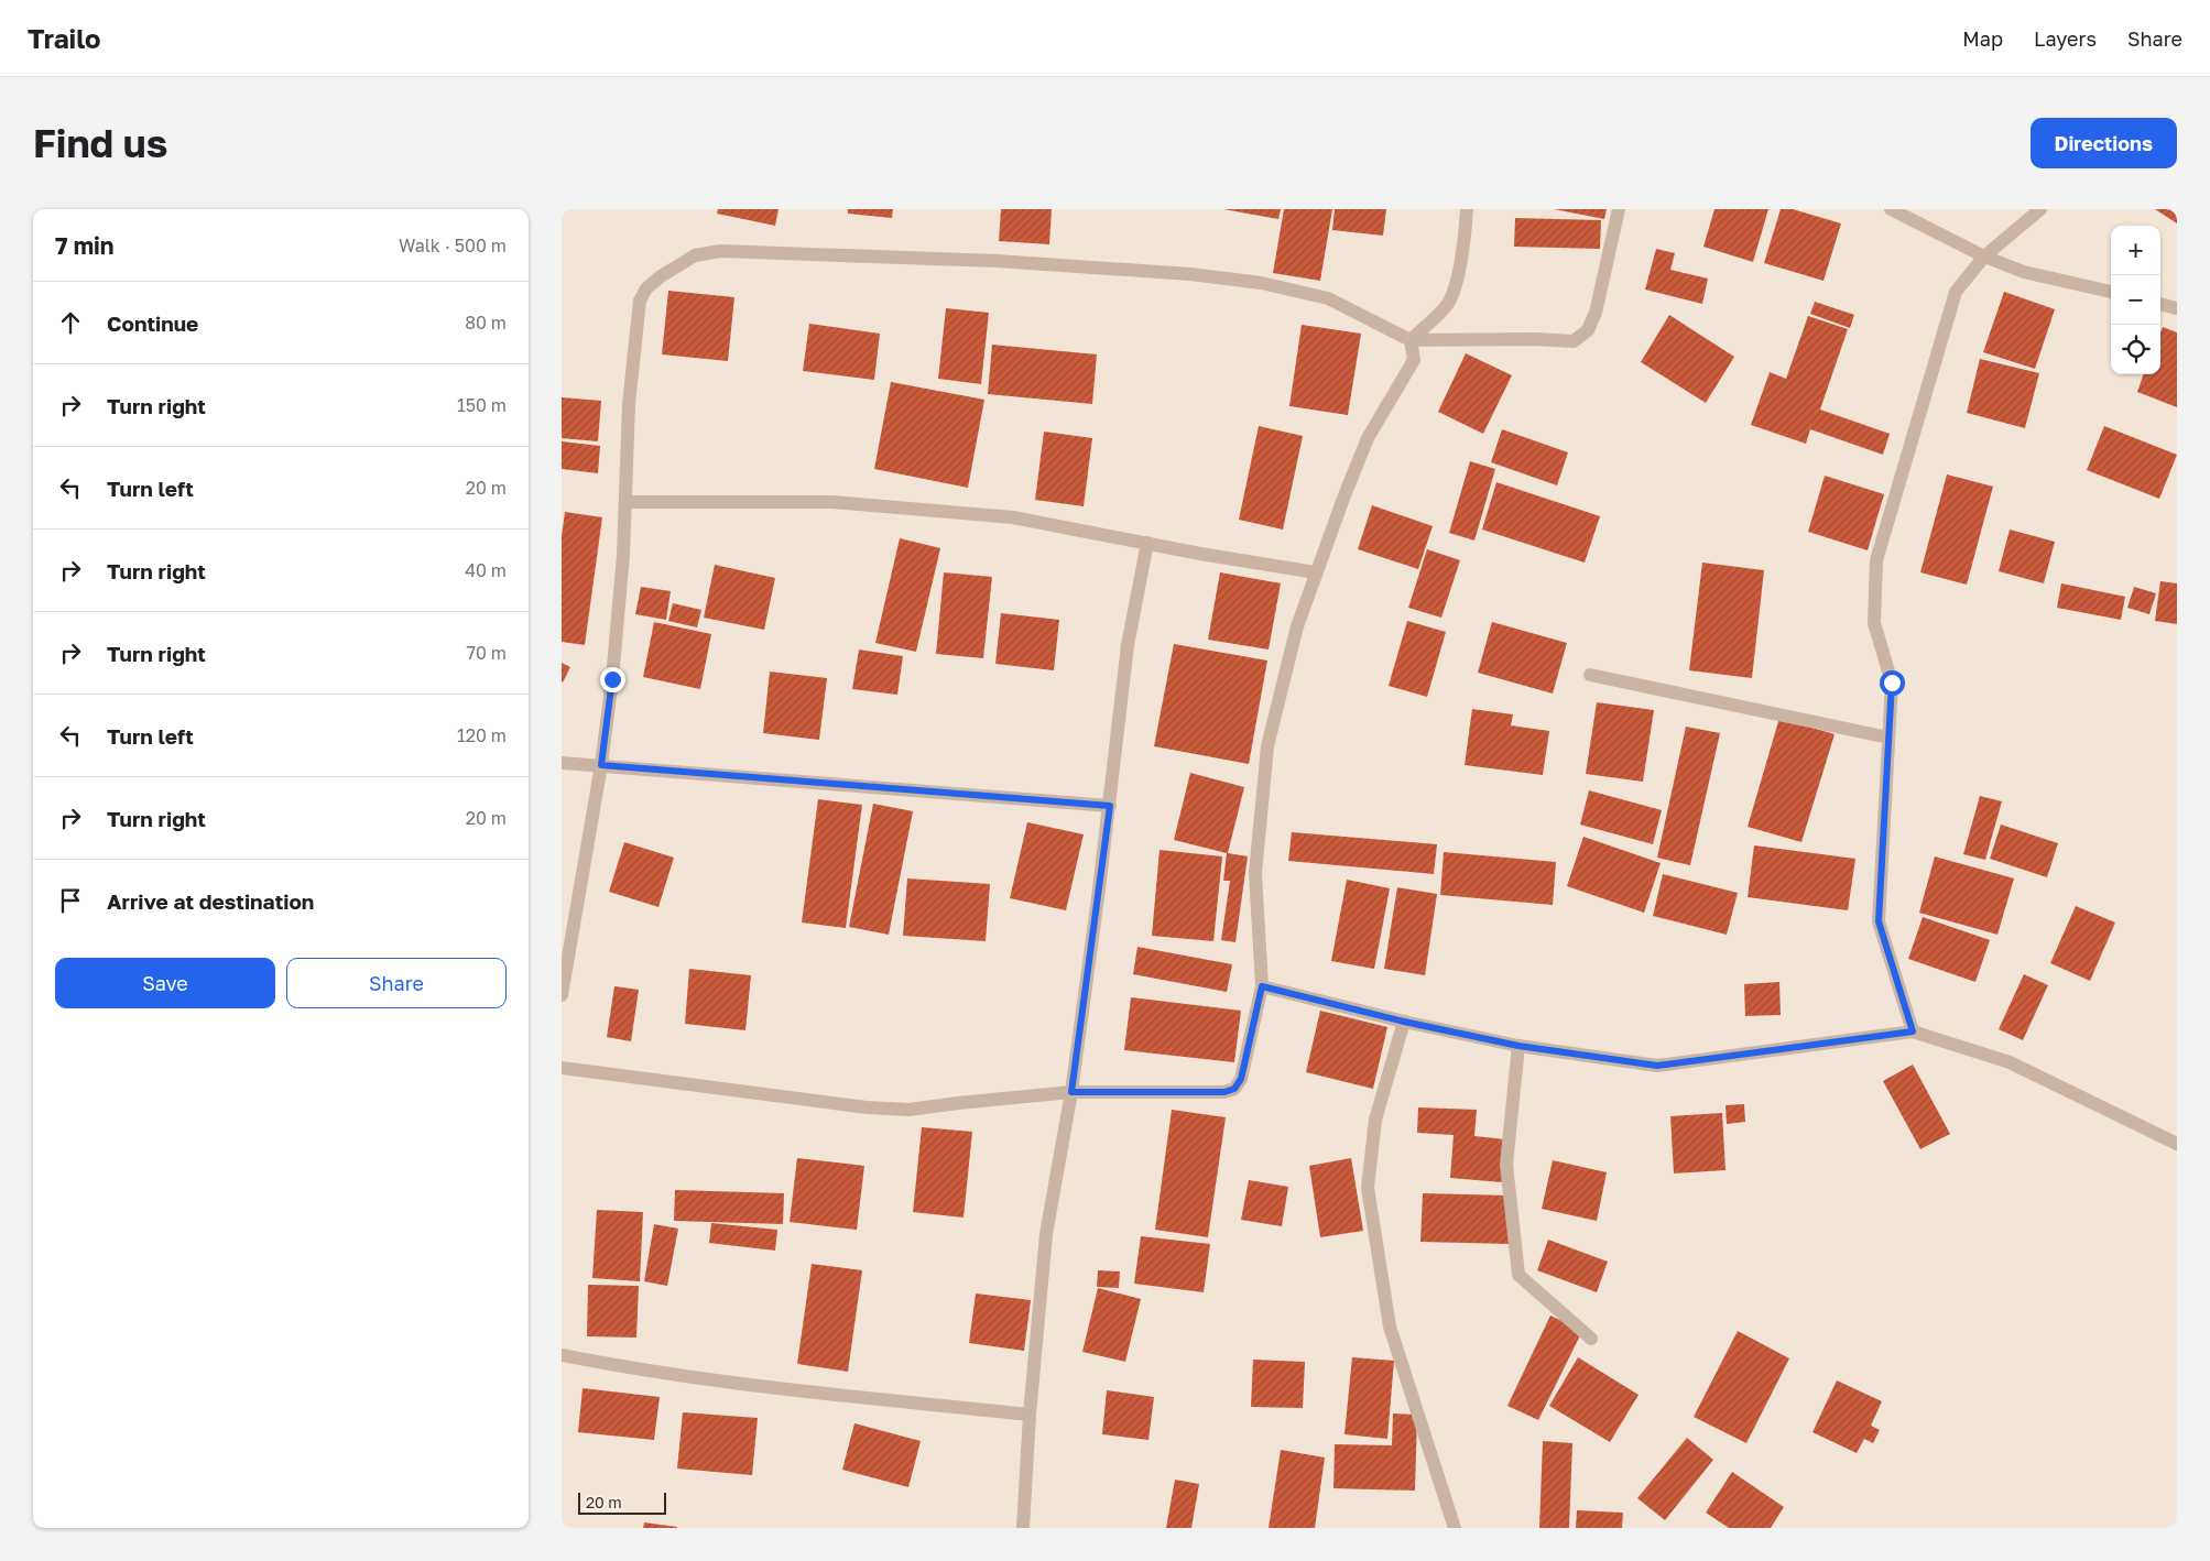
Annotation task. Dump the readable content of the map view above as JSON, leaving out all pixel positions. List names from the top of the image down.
{
  "scale_bar": "20 m",
  "page": {
    "header": "Trailo",
    "nav": ["Map", "Layers", "Share"],
    "buttons": [
      "Directions",
      ["Save", "Share"]
    ],
    "title": "Find us",
    "heading": ["7 min", "Walk · 500 m"],
    "map_buttons": ["+", "−"],
    "list": [
      ["Continue", "80 m"],
      ["Turn right", "150 m"],
      ["Turn left", "20 m"],
      ["Turn right", "40 m"],
      ["Turn right", "70 m"],
      ["Turn left", "120 m"],
      ["Turn right", "20 m"],
      "Arrive at destination"
    ],
    "scale": "20 m"
  }
}
